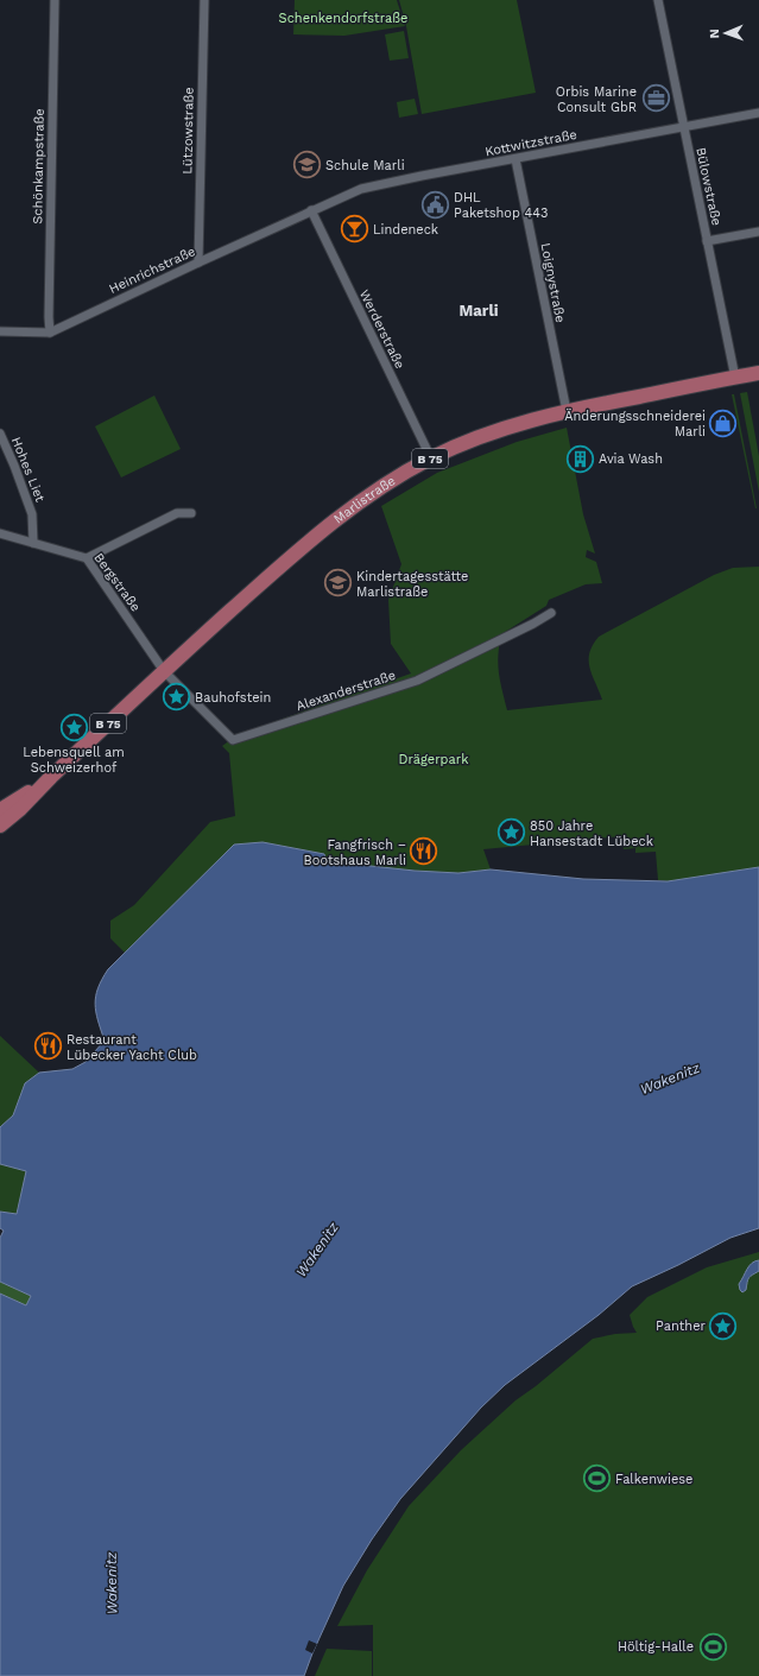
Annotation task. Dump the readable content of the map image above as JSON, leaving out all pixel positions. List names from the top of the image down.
{
  "streets": {
    "main road": ["B 75", "Marlistraße"],
    "street": [
      "Lützowstraße",
      "Kottwitzstraße",
      "Schönkampstraße",
      "Bülowstraße",
      "Heinrichstraße",
      "Loignystraße",
      "Werderstraße",
      "Hohes Liet",
      "Bergstraße",
      "Alexanderstraße"
    ]
  },
  "crossings": [
    ["Lützowstraße", "Heinrichstraße"],
    ["Kottwitzstraße", "Bülowstraße"],
    ["Kottwitzstraße", "Heinrichstraße"],
    ["Kottwitzstraße", "Loignystraße"],
    ["Kottwitzstraße", "Werderstraße"],
    ["Schönkampstraße", "Heinrichstraße"],
    ["Bülowstraße", "Marlistraße"],
    ["Heinrichstraße", "Werderstraße"],
    ["Loignystraße", "Marlistraße"],
    ["Werderstraße", "Marlistraße"],
    ["Hohes Liet", "Bergstraße"],
    ["Marlistraße", "Bergstraße"],
    ["Marlistraße", "Alexanderstraße"],
    ["Bergstraße", "Alexanderstraße"]
  ],
  "districts": ["Marli"],
  "water": ["Wakenitz"],
  "parks": ["Schenkendorfstraße", "Drägerpark"],
  "places": {
    "office": ["Orbis Marine Consult GbR"],
    "school or university": ["Schule Marli", "Kindertagesstätte Marlistraße"],
    "public building": ["DHL Paketshop 443"],
    "bar": ["Lindeneck"],
    "shop": ["Änderungsschneiderei Marli"],
    "building": ["Avia Wash"],
    "place": [
      "Bauhofstein",
      "Lebensquell am Schweizerhof",
      "850 Jahre Hansestadt Lübeck",
      "Panther"
    ],
    "restaurant": ["Fangfrisch – Bootshaus Marli", "Restaurant Lübecker Yacht Club"],
    "sports": ["Falkenwiese", "Höltig-Halle"]
  },
  "north": "left"
}
